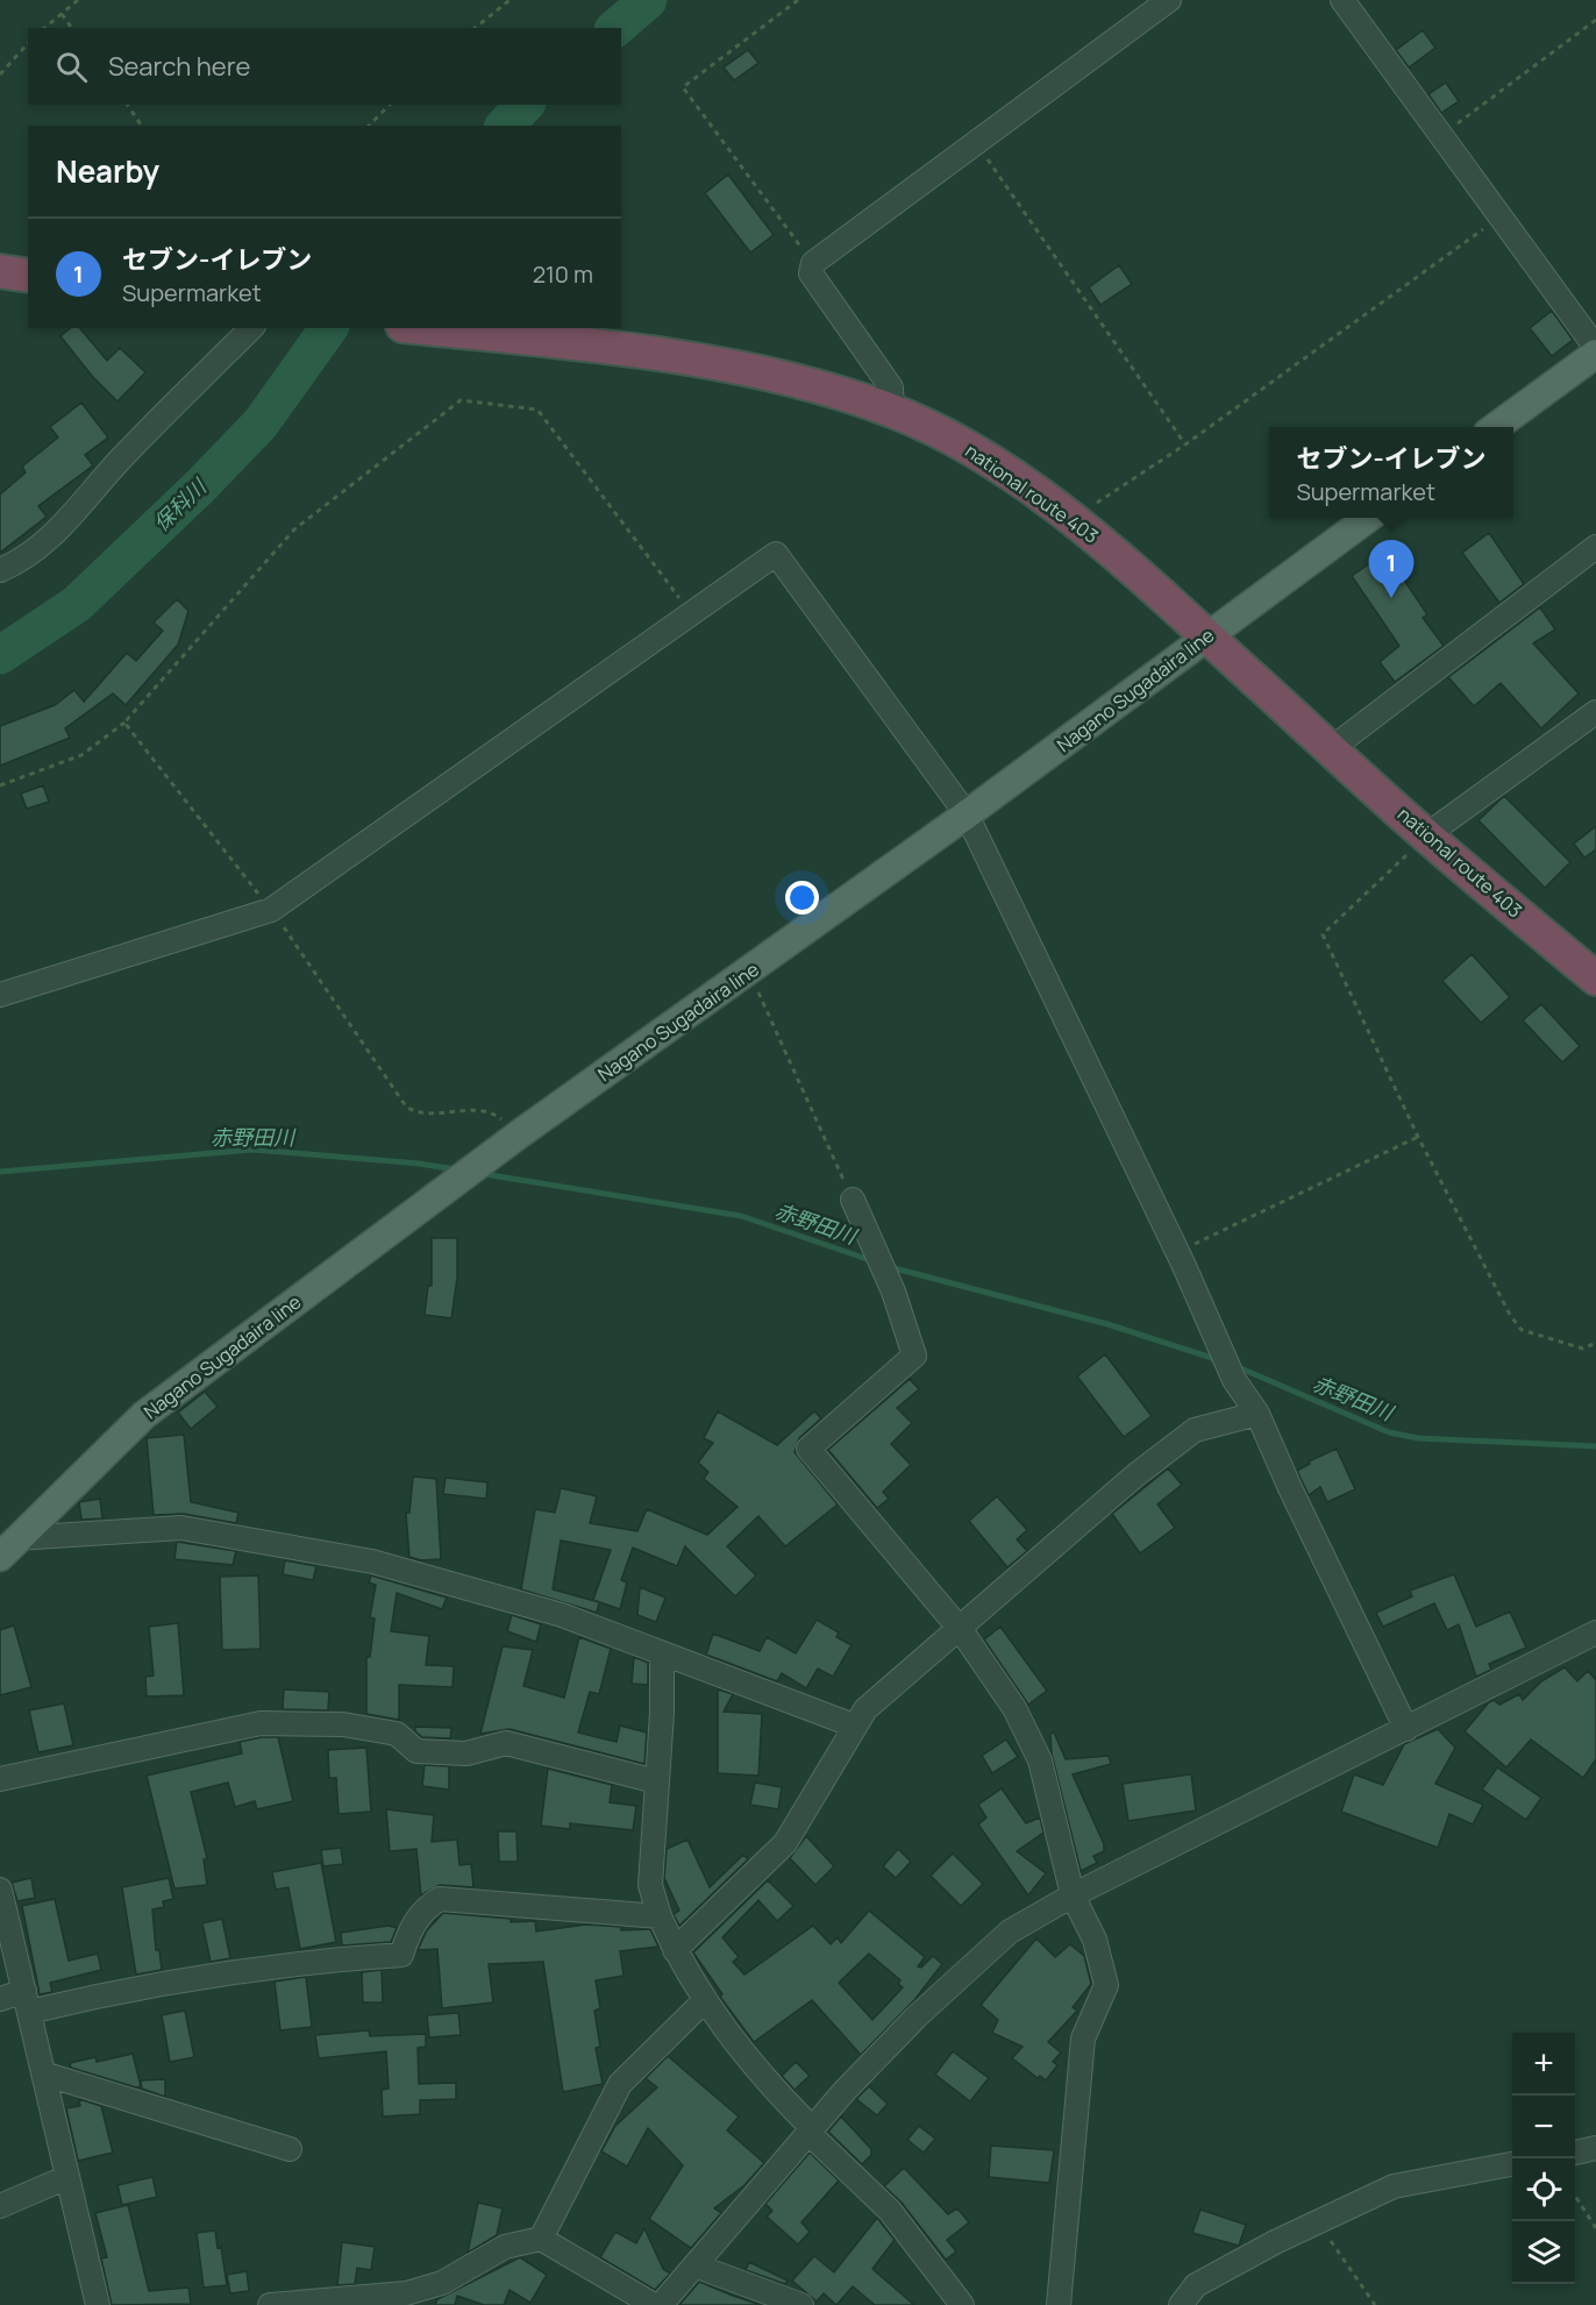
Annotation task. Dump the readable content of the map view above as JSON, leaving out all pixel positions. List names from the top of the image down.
{
  "streets": {
    "highway": ["national route 403"],
    "main road": ["Nagano Sugadaira line"]
  },
  "crossings": [
    ["national route 403", "Nagano Sugadaira line"]
  ],
  "water": ["保科川", "赤野田川"],
  "page": {
    "search": "Search here",
    "heading": "Nearby",
    "list": [
      {
        "mark": "1",
        "name": "セブン-イレブン",
        "note": "Supermarket",
        "value": "210 m"
      }
    ],
    "popup": ["セブン-イレブン", "Supermarket"],
    "pins": "1",
    "map_buttons": ["+", "−"]
  }
}
